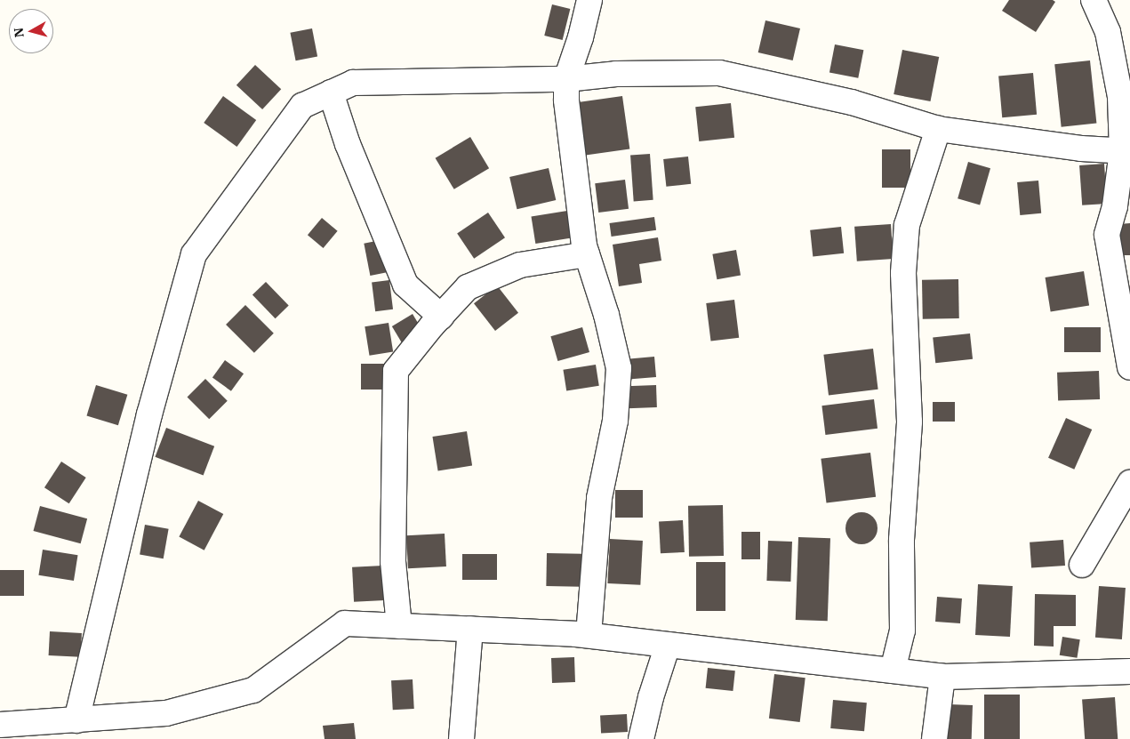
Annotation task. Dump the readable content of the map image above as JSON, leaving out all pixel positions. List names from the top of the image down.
{
  "north": "left"
}
